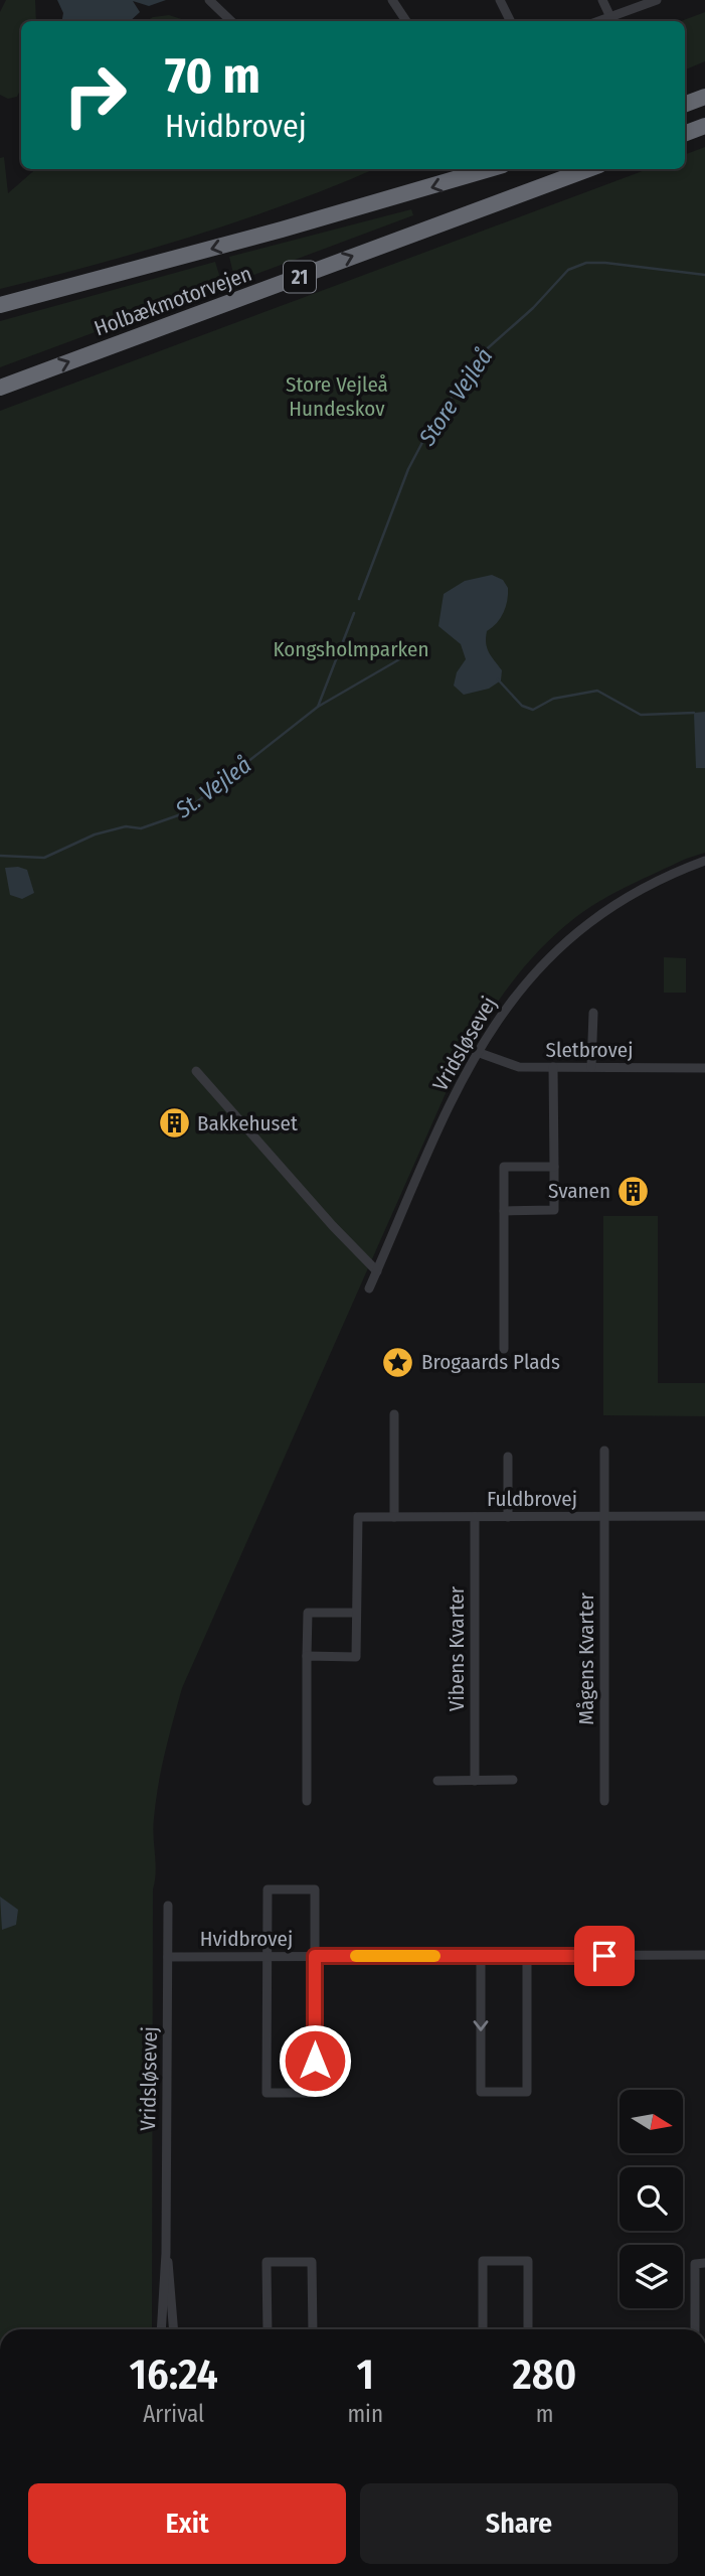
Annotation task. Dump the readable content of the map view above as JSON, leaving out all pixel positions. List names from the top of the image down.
{
  "streets": {
    "highway": ["21", "Holbækmotorvejen"],
    "street": [
      "Vridsløsevej",
      "Sletbrovej",
      "Fuldbrovej",
      "Vibens Kvarter",
      "Mågens Kvarter",
      "Hvidbrovej"
    ]
  },
  "crossings": [
    ["Vridsløsevej", "Sletbrovej"],
    ["Vridsløsevej", "Hvidbrovej"],
    ["Fuldbrovej", "Vibens Kvarter"],
    ["Fuldbrovej", "Mågens Kvarter"]
  ],
  "water": ["Store Vejleå", "St. Vejleå"],
  "parks": ["Store Vejleå Hundeskov", "Kongsholmparken"],
  "places": {
    "building": ["Bakkehuset", "Svanen"],
    "place": ["Brogaards Plads"]
  },
  "north": "right",
  "page": {
    "turn": ["70 m", "Hvidbrovej"],
    "eta": [
      "16:24",
      "Arrival",
      "1",
      "min",
      "280",
      "m"
    ],
    "buttons": ["Exit", "Share"]
  }
}
